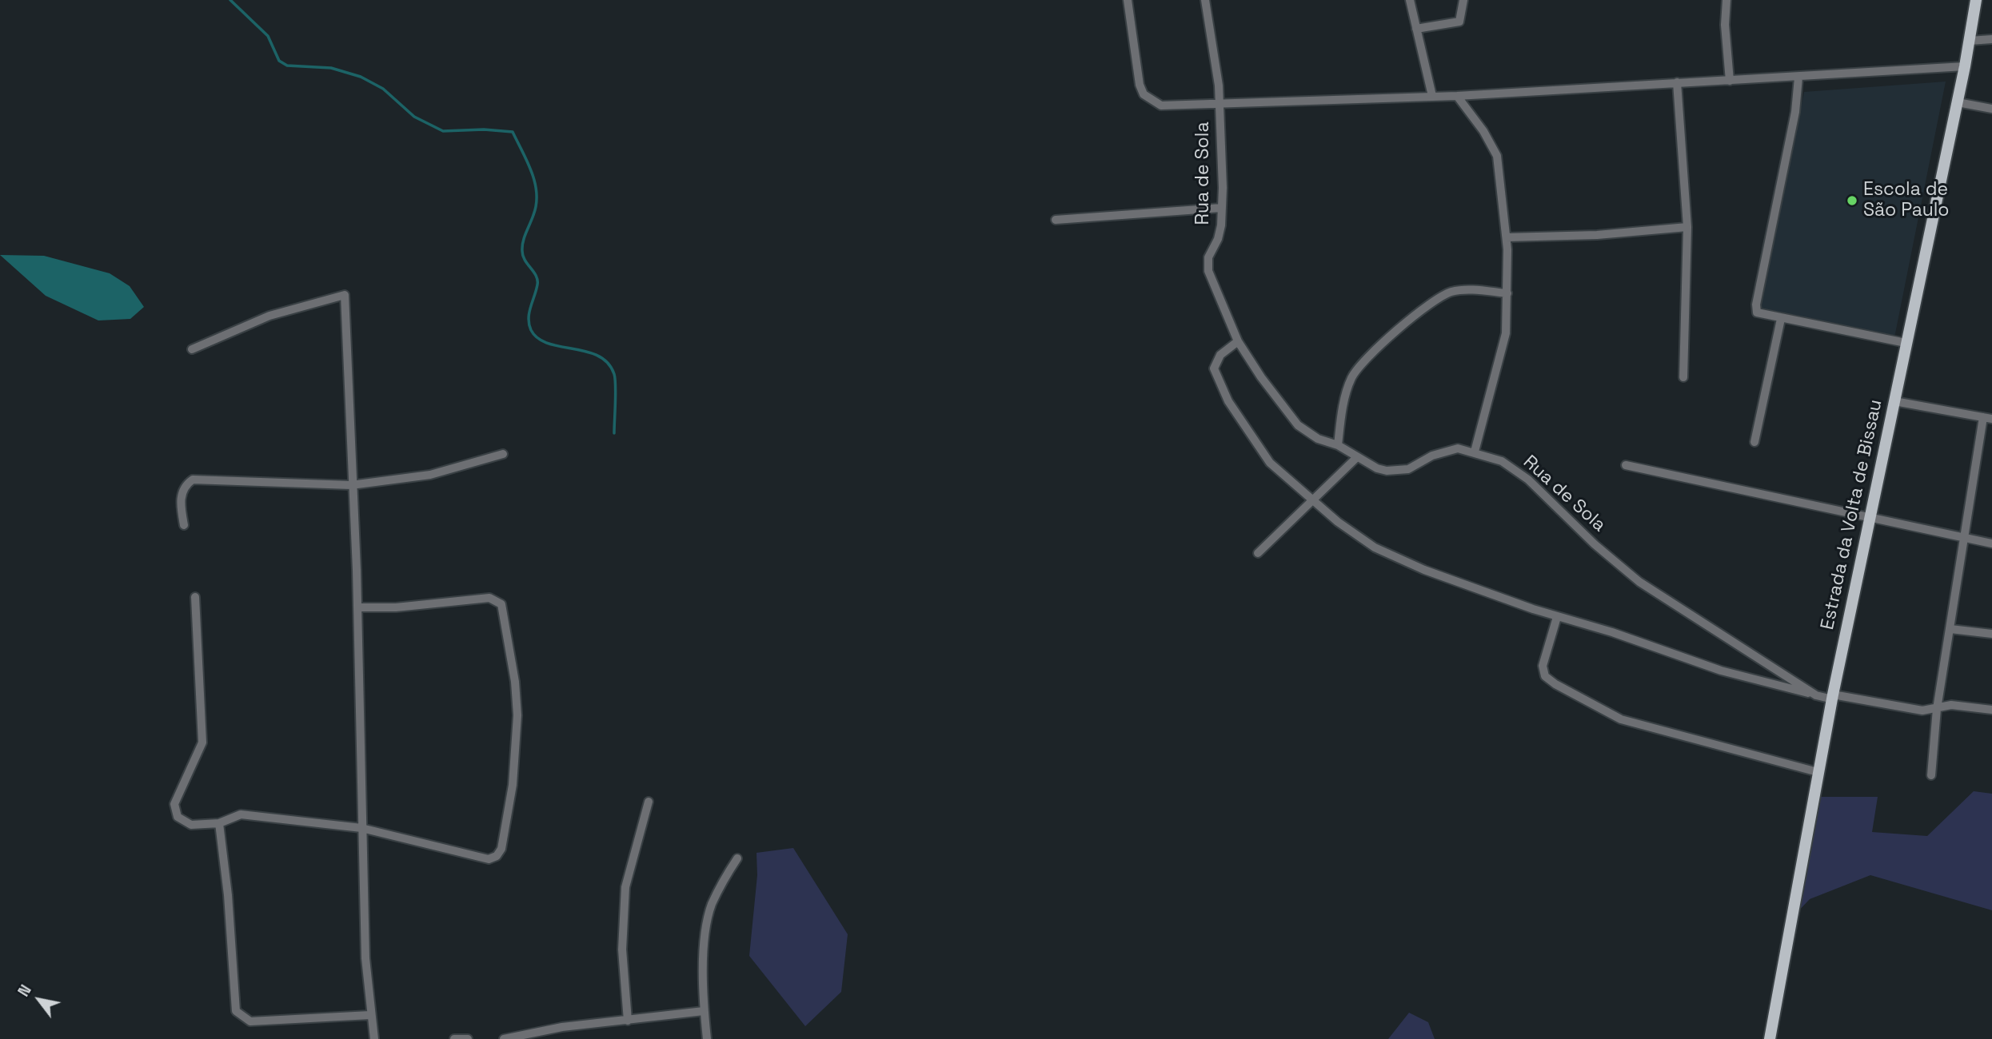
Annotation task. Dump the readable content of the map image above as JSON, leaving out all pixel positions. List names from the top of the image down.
{
  "streets": {
    "main road": ["Estrada da Volta de Bissau"],
    "street": ["Rua de Sola"]
  },
  "crossings": [
    ["Rua de Sola", "Estrada da Volta de Bissau"]
  ],
  "places": ["Escola de São Paulo"],
  "north": "top left"
}
